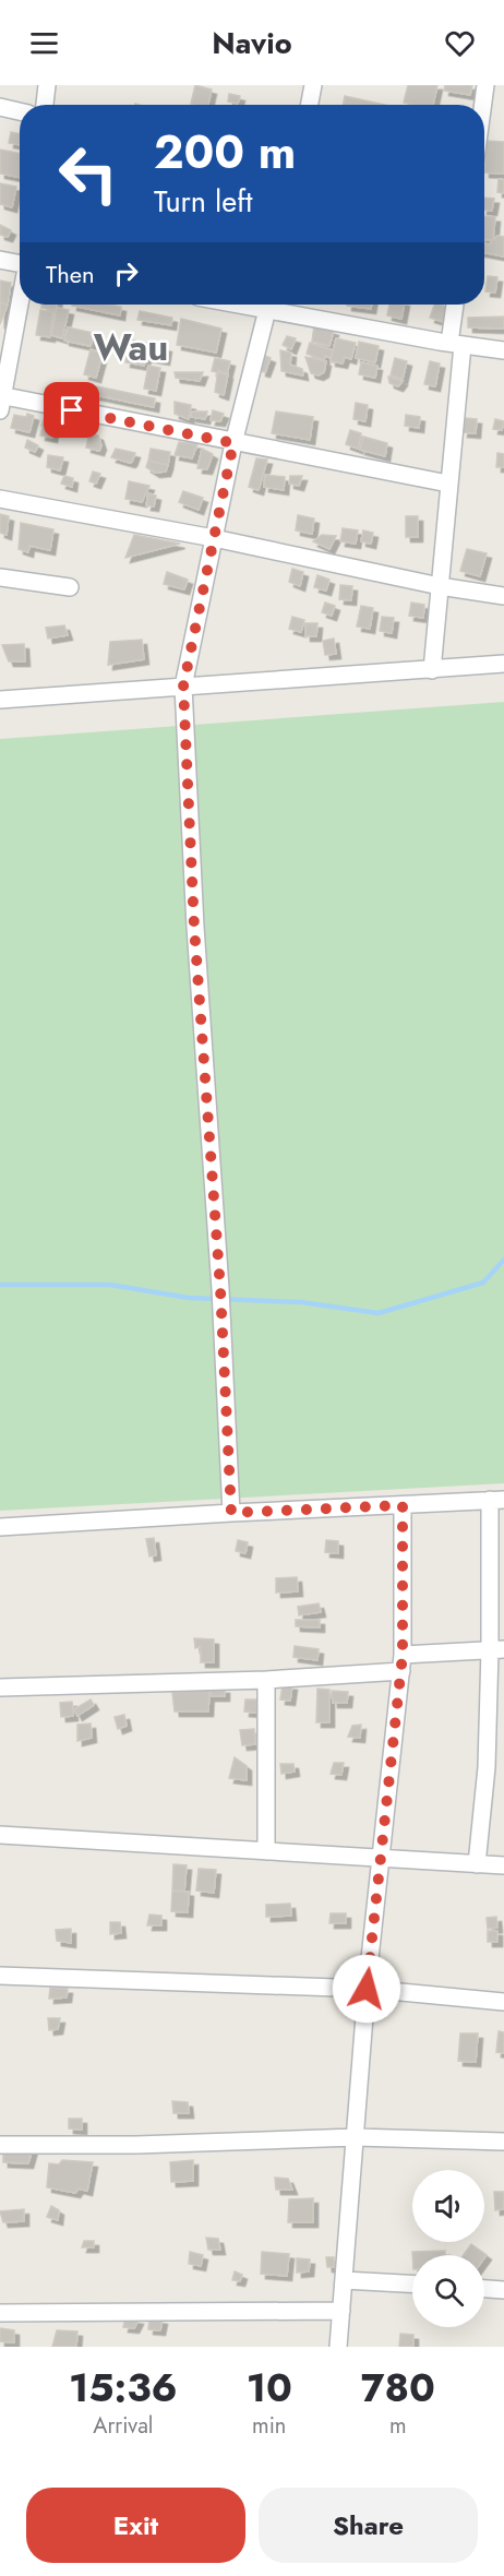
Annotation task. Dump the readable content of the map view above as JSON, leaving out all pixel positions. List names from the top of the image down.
{
  "districts": ["Wau"],
  "page": {
    "header": "Navio",
    "turn": ["200 m", "Turn left"],
    "then": "Then",
    "eta": [
      "15:36",
      "Arrival",
      "10",
      "min",
      "780",
      "m"
    ],
    "buttons": ["Exit", "Share"]
  }
}
